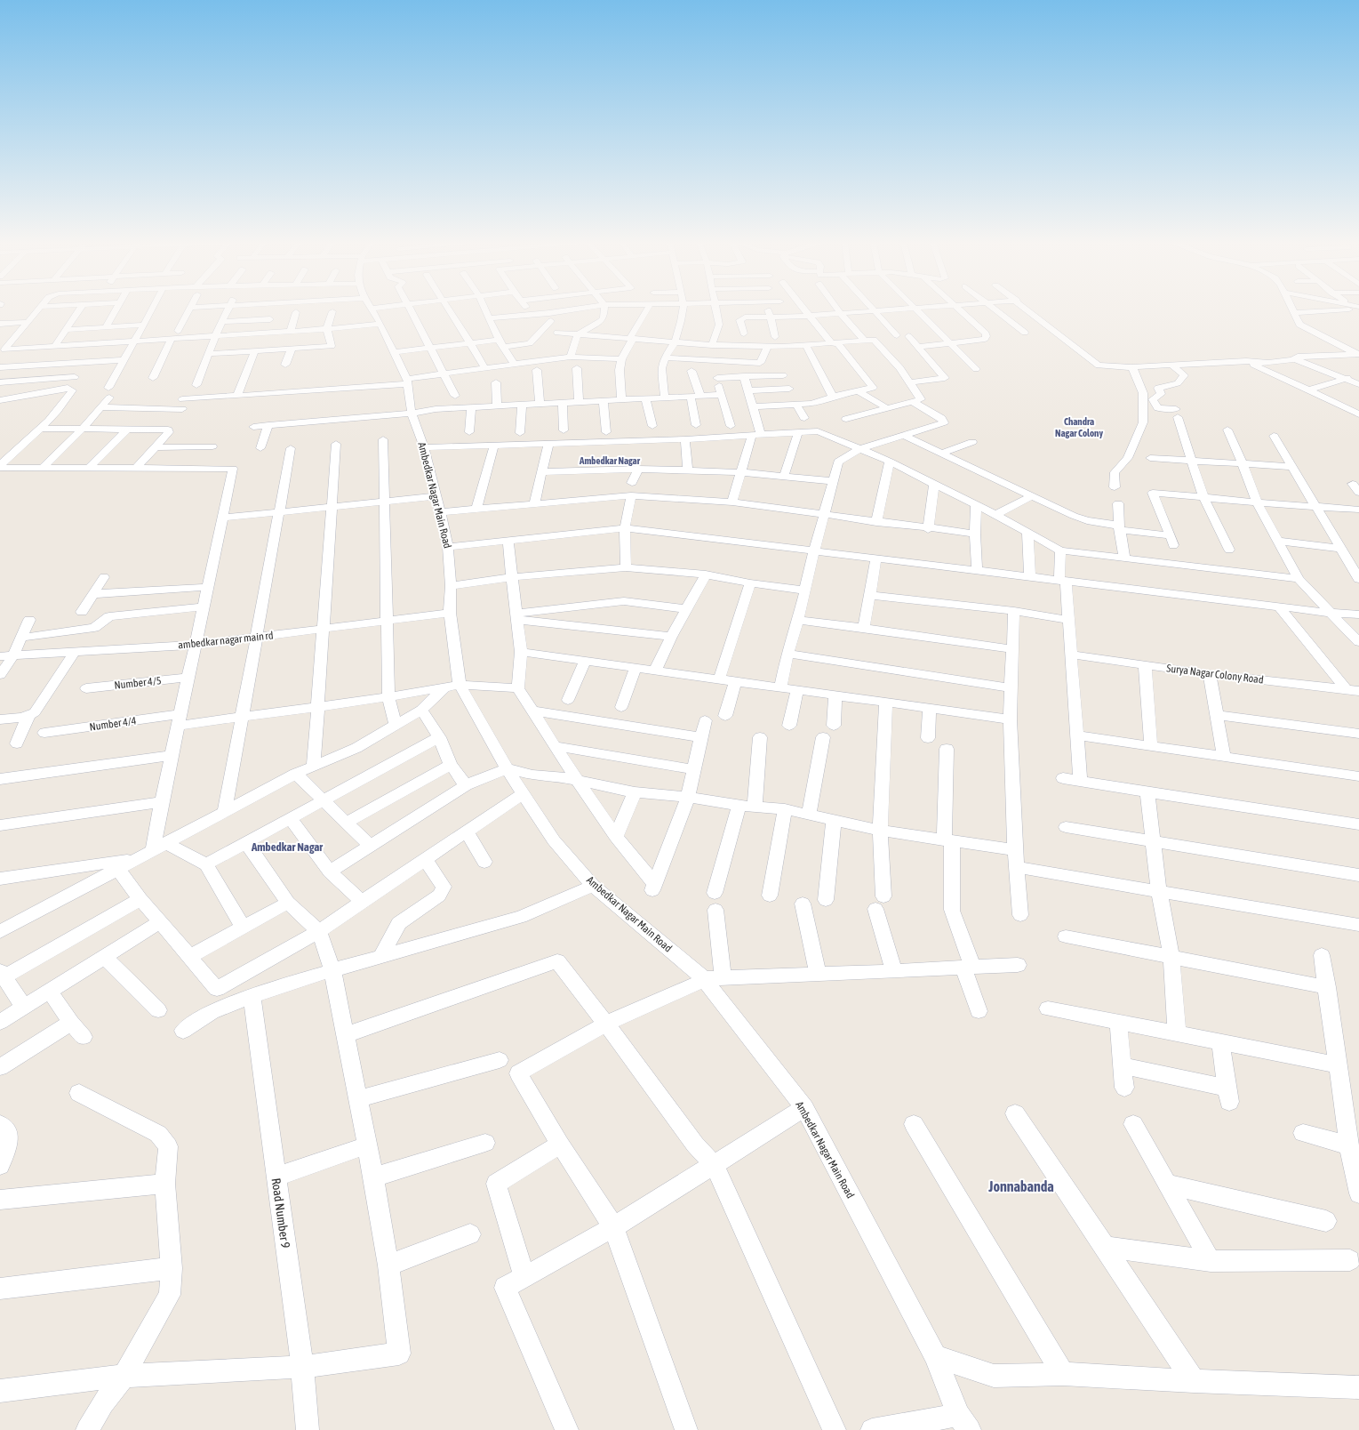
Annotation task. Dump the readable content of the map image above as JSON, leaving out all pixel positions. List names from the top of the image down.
{
  "streets": {
    "street": [
      "Ambedkar Nagar Main Road",
      "ambedkar nagar main rd",
      "Surya Nagar Colony Road",
      "Number 4/5",
      "Number 4/4",
      "Road Number 9"
    ]
  },
  "crossings": [
    ["Ambedkar Nagar Main Road", "ambedkar nagar main rd"],
    ["Ambedkar Nagar Main Road", "Number 4/4"]
  ],
  "districts": [
    "Chandra Nagar Colony",
    "Ambedkar Nagar",
    "Ambedkar Nagar",
    "Jonnabanda"
  ]
}
